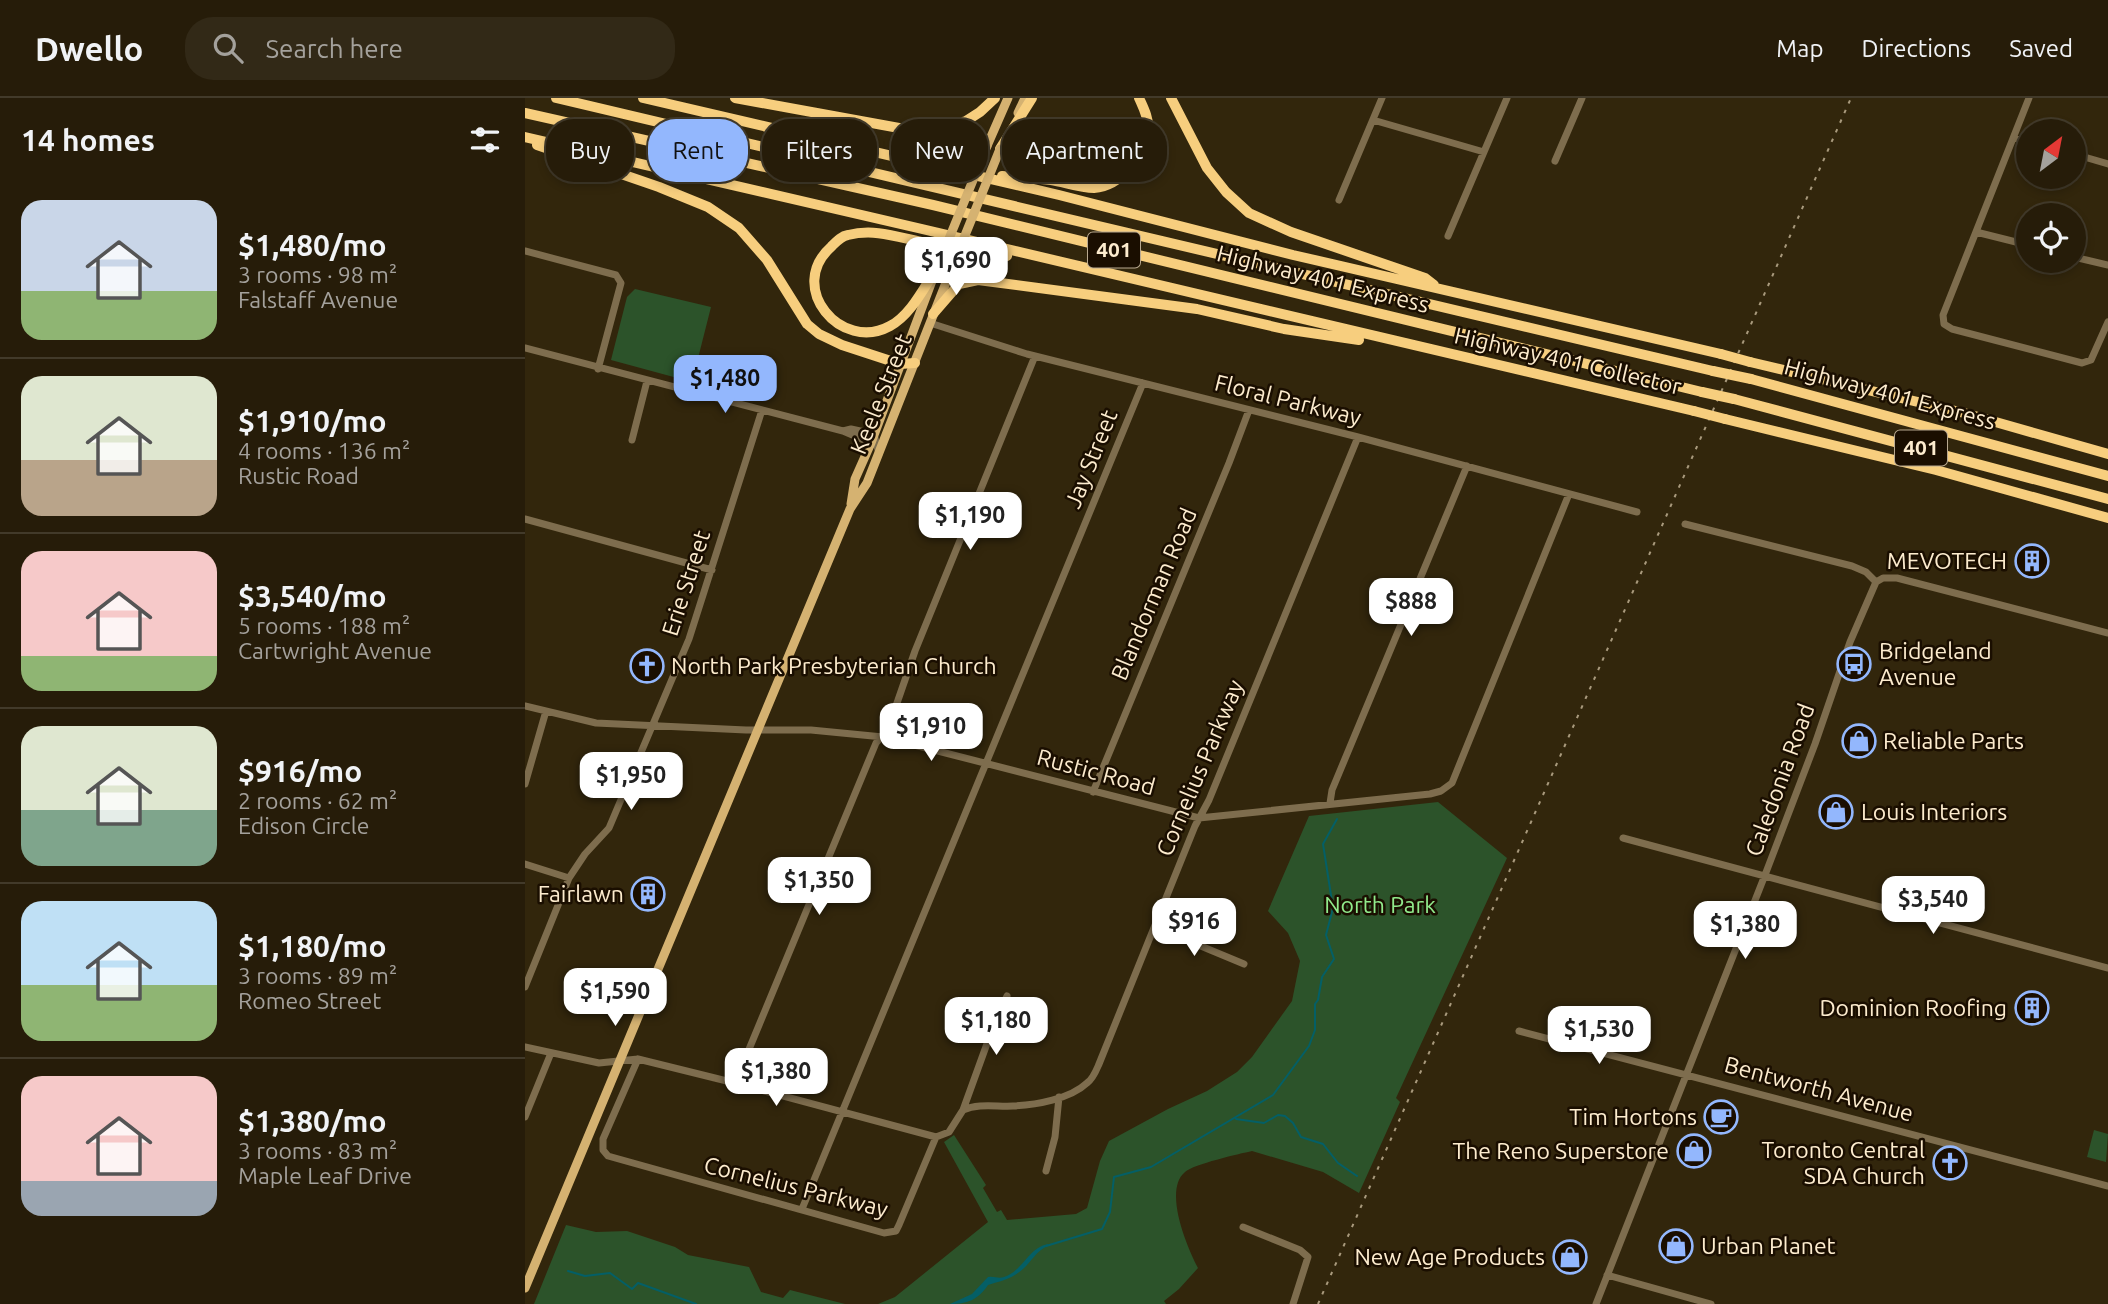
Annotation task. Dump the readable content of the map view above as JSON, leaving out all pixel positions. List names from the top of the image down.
{
  "streets": {
    "highway": ["401", "Highway 401 Express", "Highway 401 Collector"],
    "main road": ["Keele Street"],
    "street": [
      "Floral Parkway",
      "Jay Street",
      "Erie Street",
      "Blandorman Road",
      "Cornelius Parkway",
      "Rustic Road",
      "Caledonia Road",
      "Bentworth Avenue"
    ]
  },
  "crossings": [
    ["Keele Street", "Floral Parkway"],
    ["Keele Street", "Rustic Road"],
    ["Floral Parkway", "Jay Street"],
    ["Floral Parkway", "Blandorman Road"],
    ["Floral Parkway", "Cornelius Parkway"],
    ["Floral Parkway", "Rustic Road"],
    ["Jay Street", "Cornelius Parkway"],
    ["Jay Street", "Rustic Road"],
    ["Erie Street", "Rustic Road"],
    ["Blandorman Road", "Rustic Road"],
    ["Cornelius Parkway", "Rustic Road"],
    ["Caledonia Road", "Bentworth Avenue"]
  ],
  "parks": ["North Park"],
  "places": {
    "building": ["MEVOTECH", "Fairlawn", "Dominion Roofing"],
    "bus stop": ["Bridgeland Avenue"],
    "church": ["North Park Presbyterian Church", "Toronto Central SDA Church"],
    "shop": [
      "Reliable Parts",
      "Louis Interiors",
      "The Reno Superstore",
      "Urban Planet",
      "New Age Products"
    ],
    "cafe": ["Tim Hortons"]
  },
  "north": "top right",
  "page": {
    "header": "Dwello",
    "search": "Search here",
    "nav": ["Map", "Directions", "Saved"],
    "heading": "14 homes",
    "chip": [
      "Buy",
      "Rent",
      "Filters",
      "New",
      "Apartment"
    ],
    "list": [
      {
        "name": "$1,480/mo",
        "note": "3 rooms · 98 m² · Falstaff Avenue"
      },
      {
        "name": "$1,910/mo",
        "note": "4 rooms · 136 m² · Rustic Road"
      },
      {
        "name": "$3,540/mo",
        "note": "5 rooms · 188 m² · Cartwright Avenue"
      },
      {
        "name": "$916/mo",
        "note": "2 rooms · 62 m² · Edison Circle"
      },
      {
        "name": "$1,180/mo",
        "note": "3 rooms · 89 m² · Romeo Street"
      },
      {
        "name": "$1,380/mo",
        "note": "3 rooms · 83 m² · Maple Leaf Drive"
      }
    ],
    "price": [
      "$1,690",
      "$1,480",
      "$1,190",
      "$888",
      "$1,910",
      "$1,950",
      "$1,350",
      "$3,540",
      "$916",
      "$1,380",
      "$1,590",
      "$1,180",
      "$1,530",
      "$1,380"
    ]
  }
}
